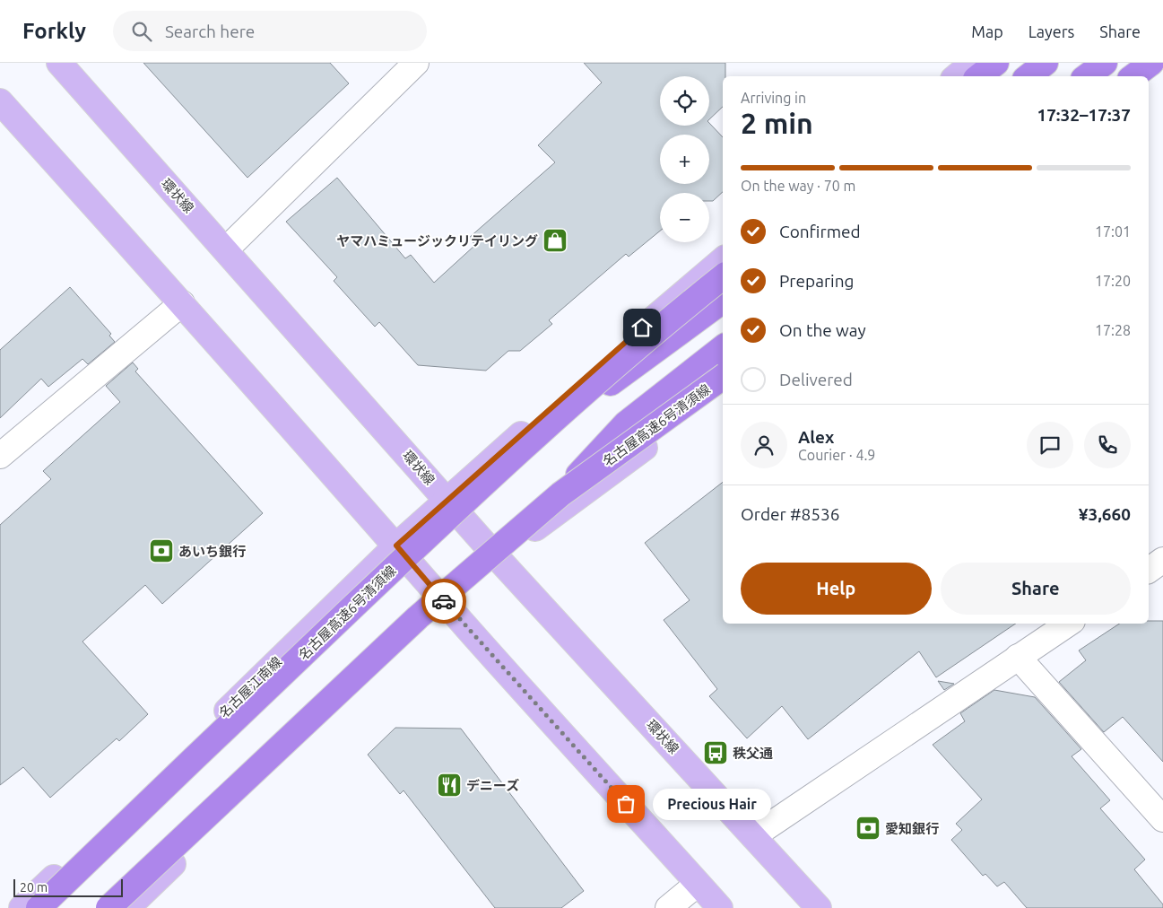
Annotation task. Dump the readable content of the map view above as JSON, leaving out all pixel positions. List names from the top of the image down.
{
  "streets": {
    "highway": ["名古屋高速6号清須線"],
    "main road": ["環状線", "名古屋江南線"]
  },
  "crossings": [
    ["環状線", "名古屋江南線"]
  ],
  "places": {
    "shop": ["ヤマハミュージックリテイリング"],
    "bank": ["あいち銀行", "愛知銀行"],
    "bus stop": ["秩父通"],
    "restaurant": ["デニーズ"],
    "other": ["Precious Hair"]
  },
  "scale_bar": "20 m",
  "page": {
    "header": "Forkly",
    "search": "Search here",
    "nav": ["Map", "Layers", "Share"],
    "map_buttons": ["+", "−"],
    "heading": ["2 min", "Arriving in", "17:32–17:37"],
    "panel": [
      "Alex",
      "Courier · 4.9",
      "Order #8536",
      "¥3,660"
    ],
    "bar": "On the way · 70 m",
    "list": [
      ["Confirmed", "17:01"],
      ["Preparing", "17:20"],
      ["On the way", "17:28"],
      "Delivered"
    ],
    "buttons": ["Help", "Share"],
    "bubble": "Precious Hair",
    "scale": "20 m"
  }
}
